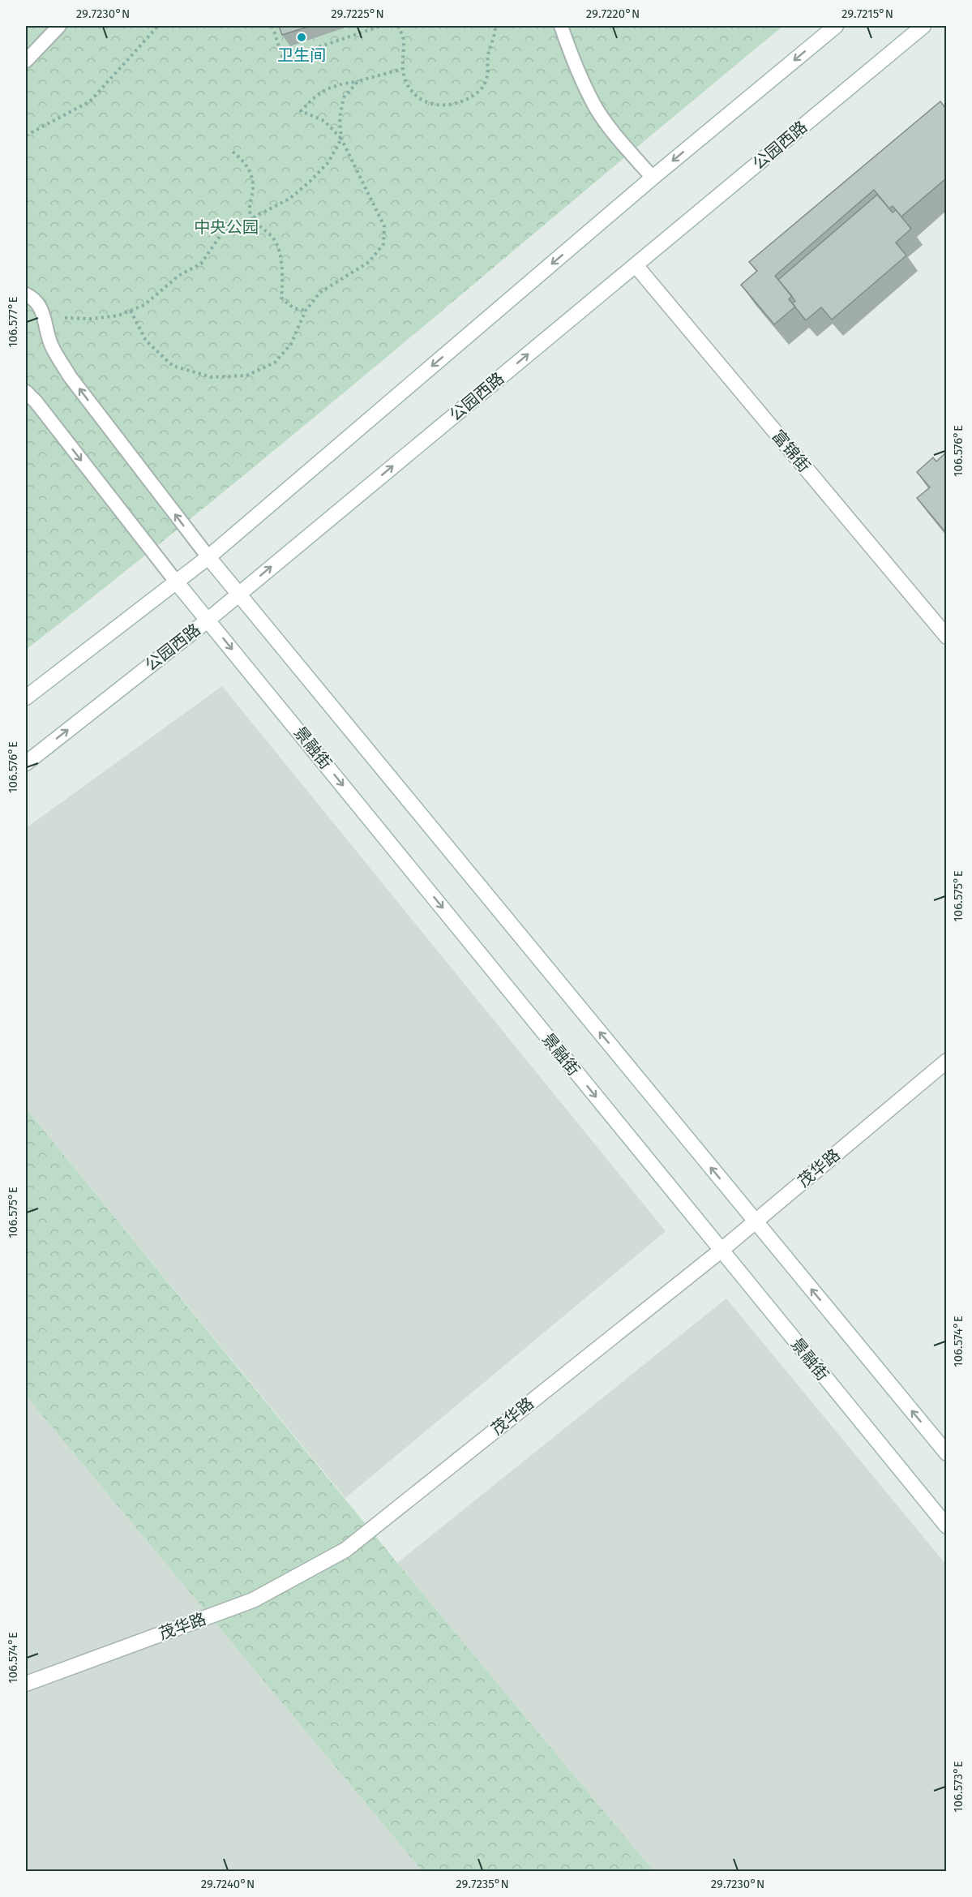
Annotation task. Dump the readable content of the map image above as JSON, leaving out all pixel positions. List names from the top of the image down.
{
  "streets": {
    "street": [
      "公园西路",
      "富锦街",
      "景融街",
      "茂华路"
    ]
  },
  "crossings": [
    ["公园西路", "富锦街"],
    ["公园西路", "景融街"],
    ["景融街", "茂华路"]
  ],
  "parks": ["中央公园"],
  "places": ["卫生间"],
  "coordinates": [
    "29.7230°N",
    "29.7225°N",
    "29.7220°N",
    "29.7215°N",
    "106.577°E",
    "106.576°E",
    "106.575°E",
    "106.574°E",
    "106.573°E",
    "29.7240°N",
    "29.7235°N"
  ]
}
